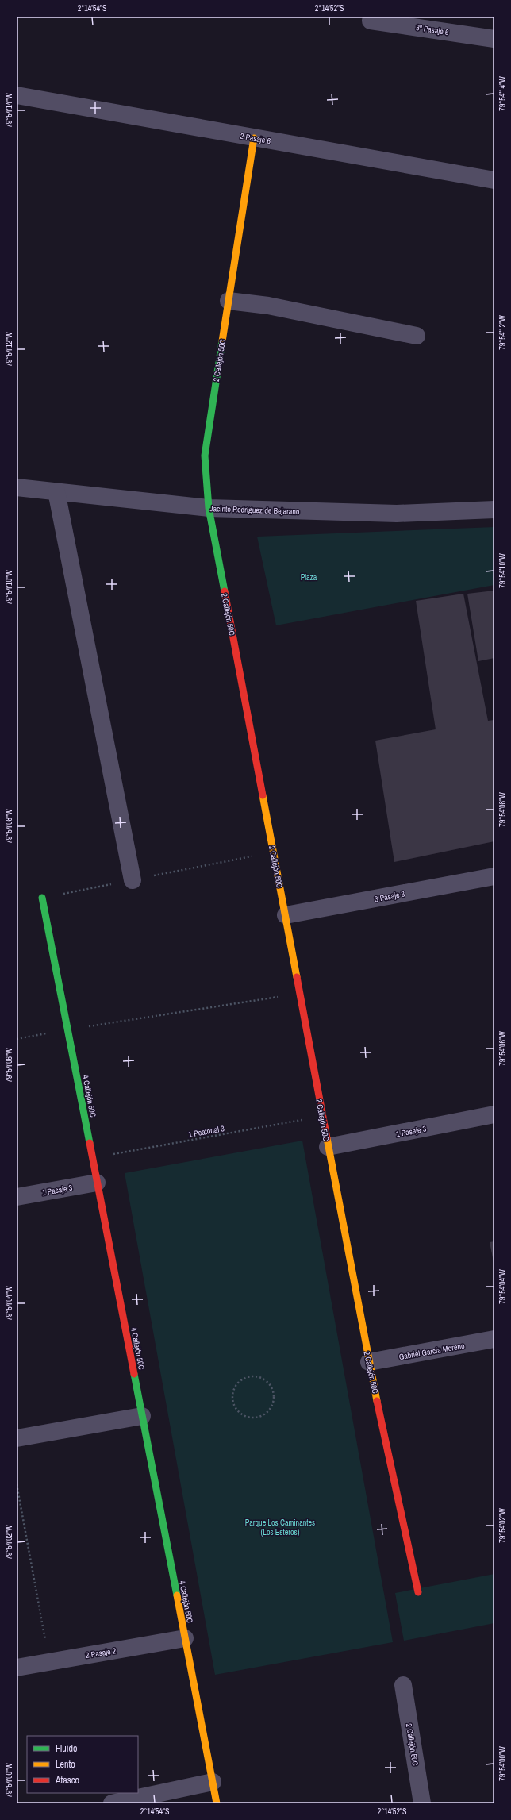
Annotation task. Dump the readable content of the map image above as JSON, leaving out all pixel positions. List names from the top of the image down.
{
  "streets": {
    "street": [
      "3º Pasaje 6",
      "2 Pasaje 6",
      "2 Callejón 50C",
      "Jacinto Rodríguez de Bejarano",
      "3 Pasaje 3",
      "4 Callejón 50C",
      "1 Pasaje 3",
      "Gabriel García Moreno",
      "2 Pasaje 2"
    ],
    "path": ["1 Peatonal 3"]
  },
  "crossings": [
    ["2 Pasaje 6", "2 Callejón 50C"],
    ["2 Callejón 50C", "Jacinto Rodríguez de Bejarano"],
    ["2 Callejón 50C", "3 Pasaje 3"],
    ["2 Callejón 50C", "1 Peatonal 3"],
    ["2 Callejón 50C", "1 Pasaje 3"],
    ["2 Callejón 50C", "Gabriel García Moreno"],
    ["4 Callejón 50C", "1 Peatonal 3"],
    ["4 Callejón 50C", "1 Pasaje 3"],
    ["4 Callejón 50C", "2 Pasaje 2"]
  ],
  "parks": ["Plaza", "Parque Los Caminantes (Los Esteros)"],
  "legend": ["Fluido", "Lento", "Atasco"],
  "coordinates": [
    "2°14'54\"S",
    "2°14'52\"S",
    "79°54'14\"W",
    "79°54'12\"W",
    "79°54'10\"W",
    "79°54'08\"W",
    "79°54'06\"W",
    "79°54'04\"W",
    "79°54'02\"W",
    "79°54'00\"W"
  ]
}
